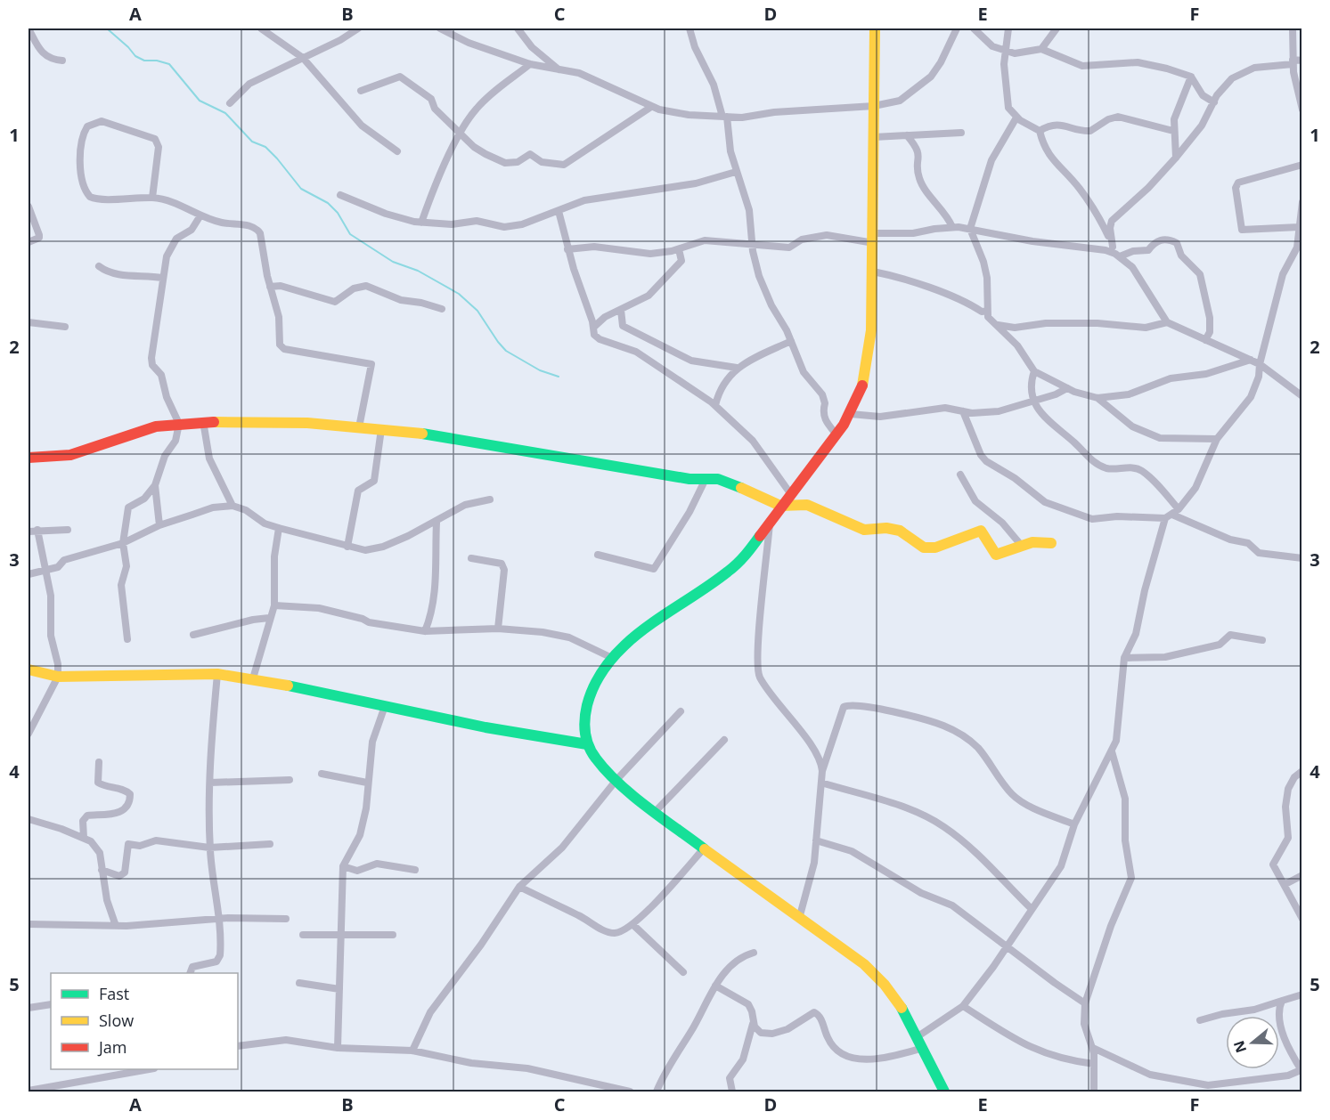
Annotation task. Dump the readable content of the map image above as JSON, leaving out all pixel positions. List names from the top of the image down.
{
  "legend": ["Fast", "Slow", "Jam"],
  "north": "left",
  "grid": {
    "columns": [
      "A",
      "B",
      "C",
      "D",
      "E",
      "F"
    ],
    "rows": [
      "1",
      "2",
      "3",
      "4",
      "5"
    ]
  }
}
